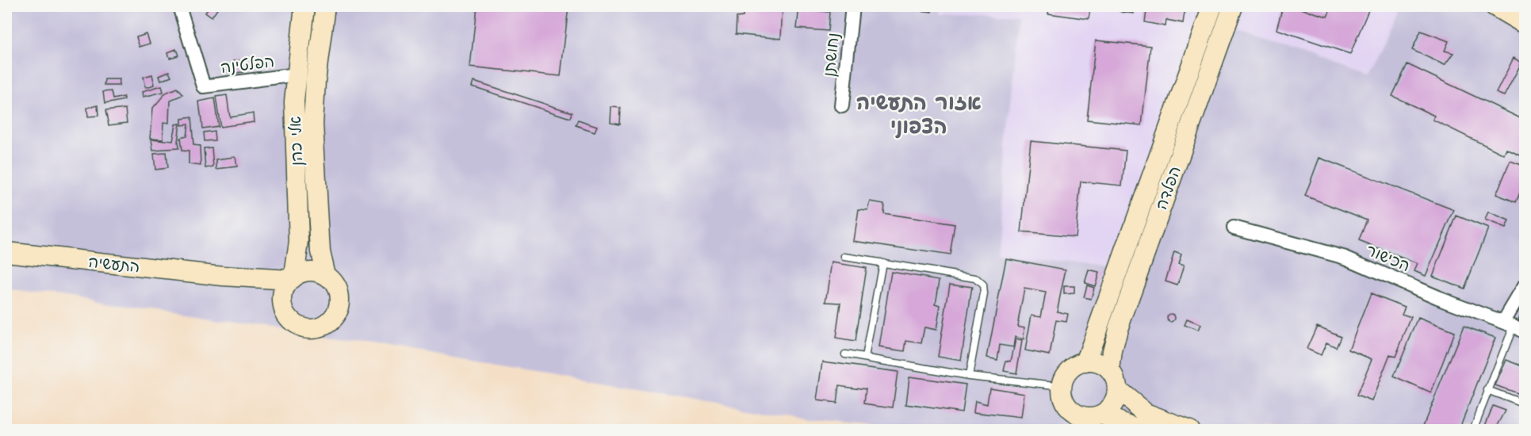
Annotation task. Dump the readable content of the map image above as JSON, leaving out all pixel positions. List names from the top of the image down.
{
  "streets": {
    "street": [
      "נחושתן",
      "הפלטינה",
      "אלי כהן",
      "הפלדה",
      "הכישור",
      "התעשיה"
    ]
  },
  "crossings": [
    ["הפלטינה", "אלי כהן"],
    ["אלי כהן", "התעשיה"]
  ],
  "districts": ["אזור התעשיה הצפוני"]
}
